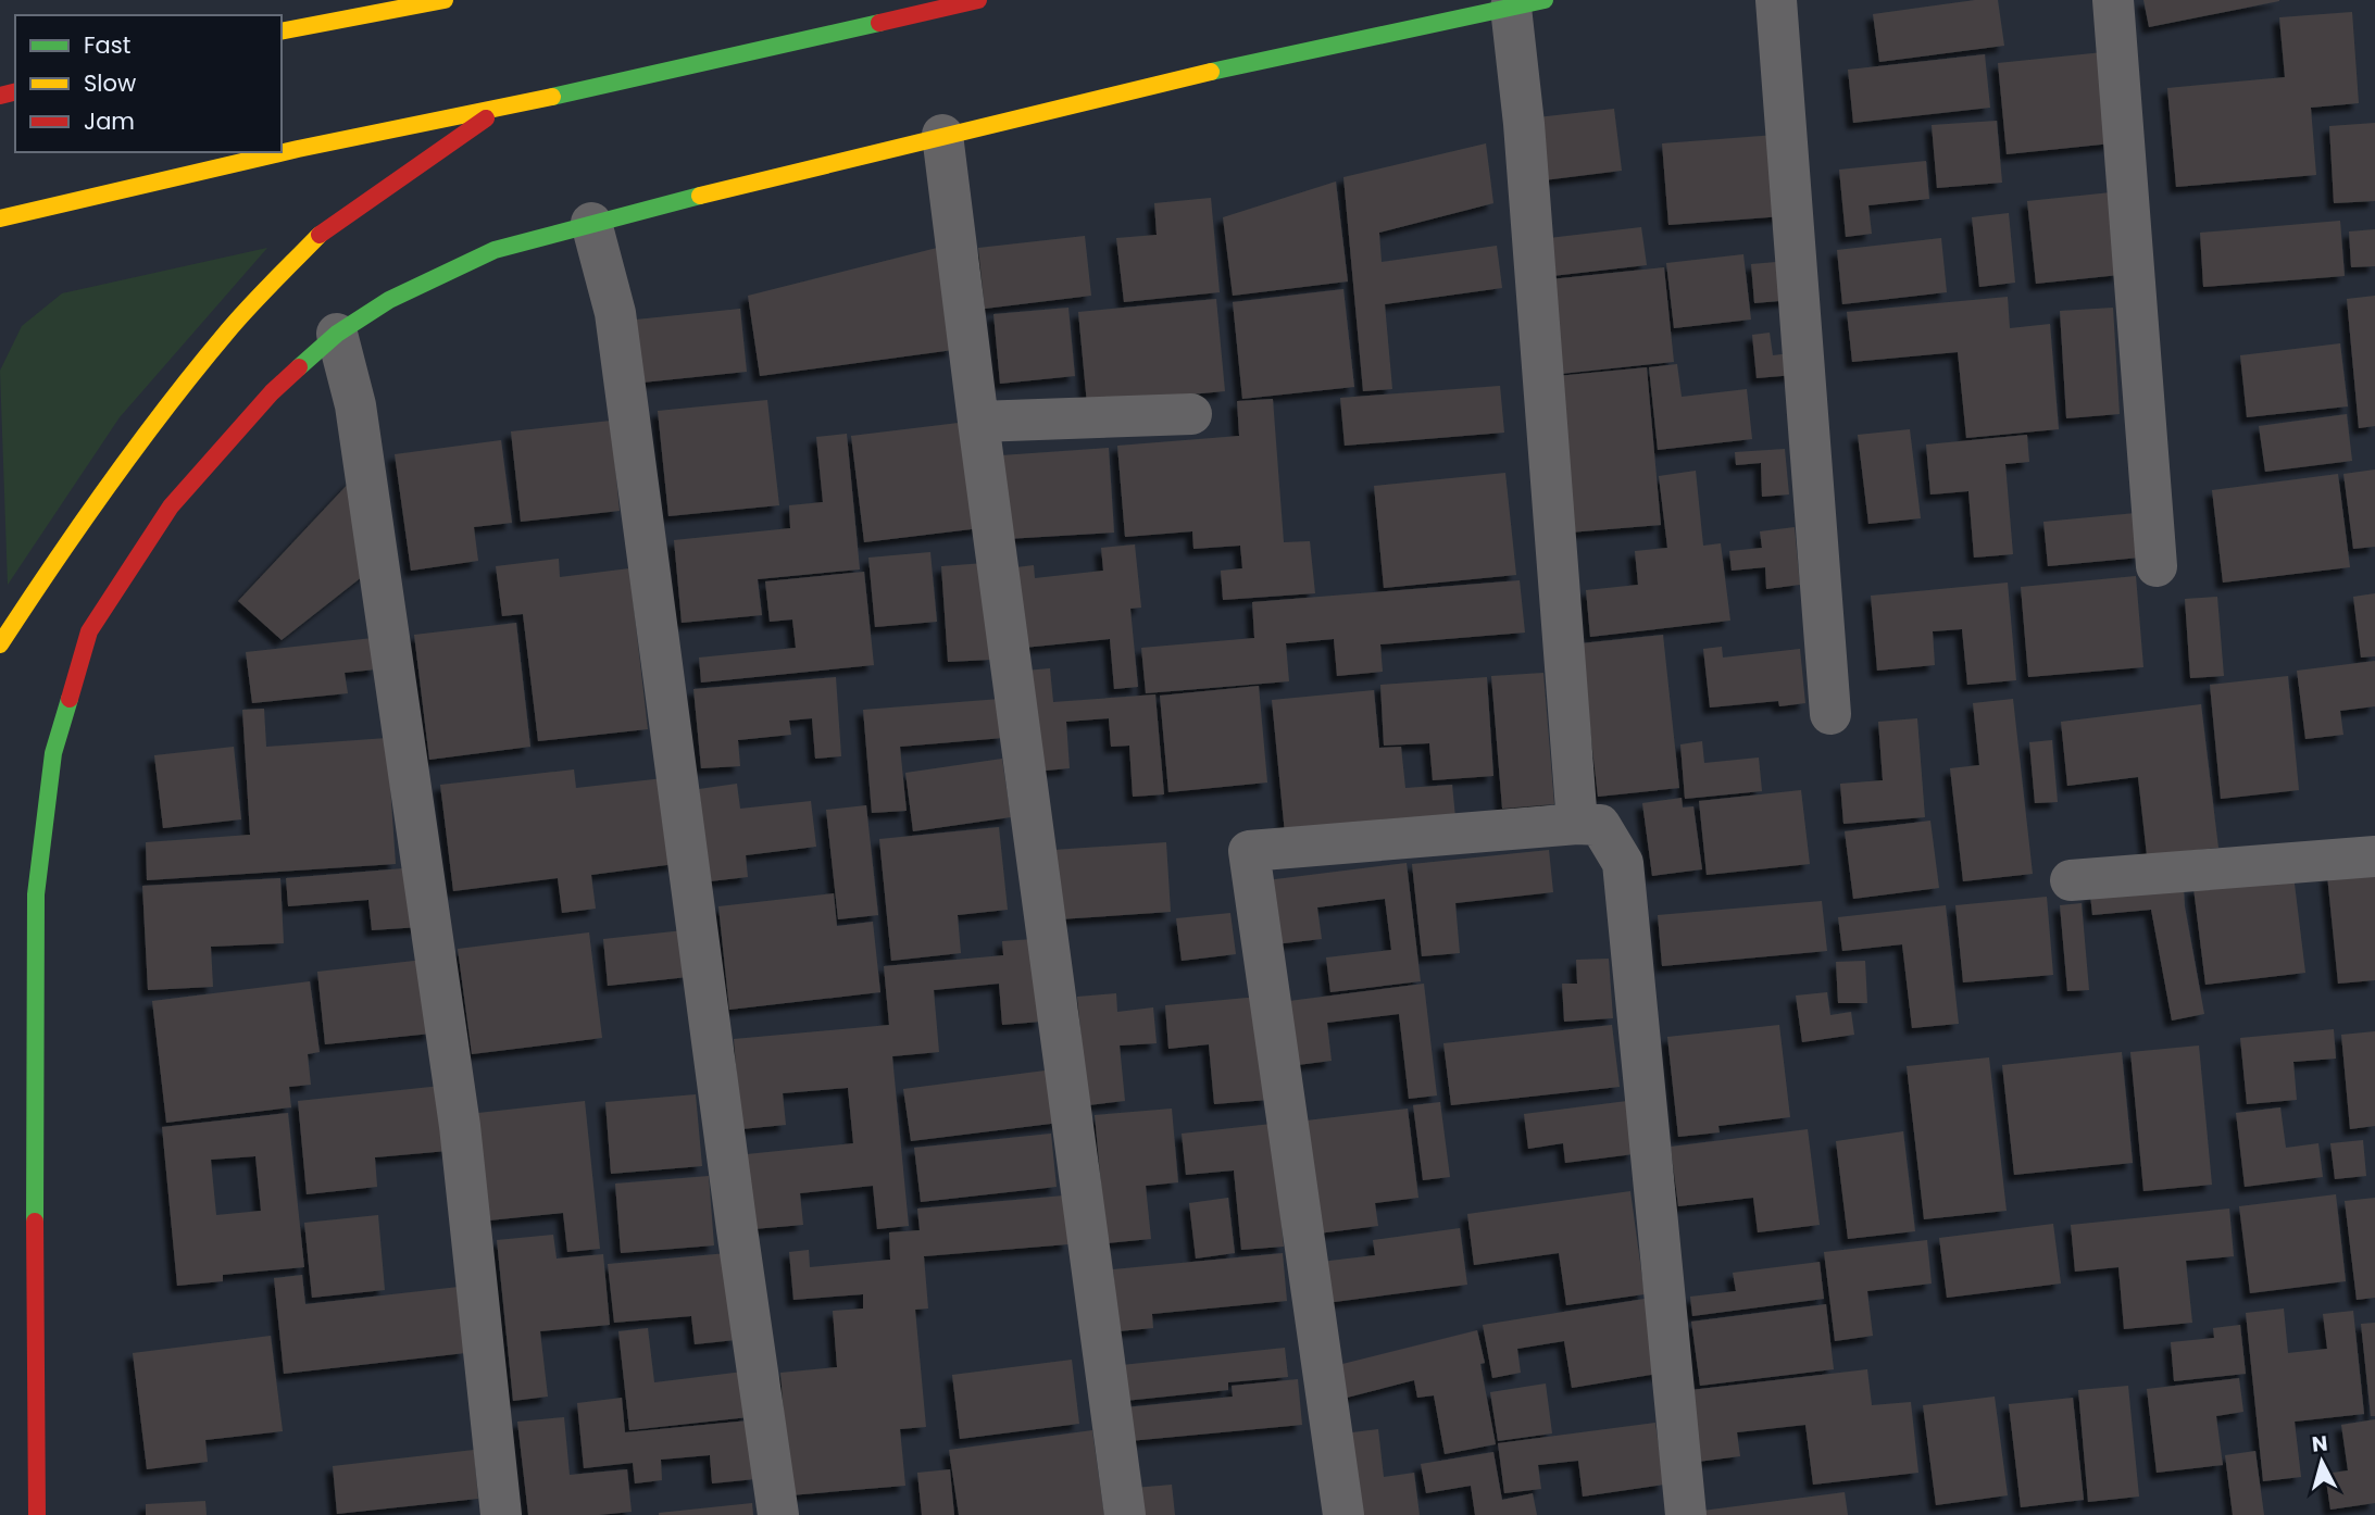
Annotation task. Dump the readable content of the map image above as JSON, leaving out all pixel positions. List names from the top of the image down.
{
  "legend": ["Fast", "Slow", "Jam"],
  "north": "top"
}
